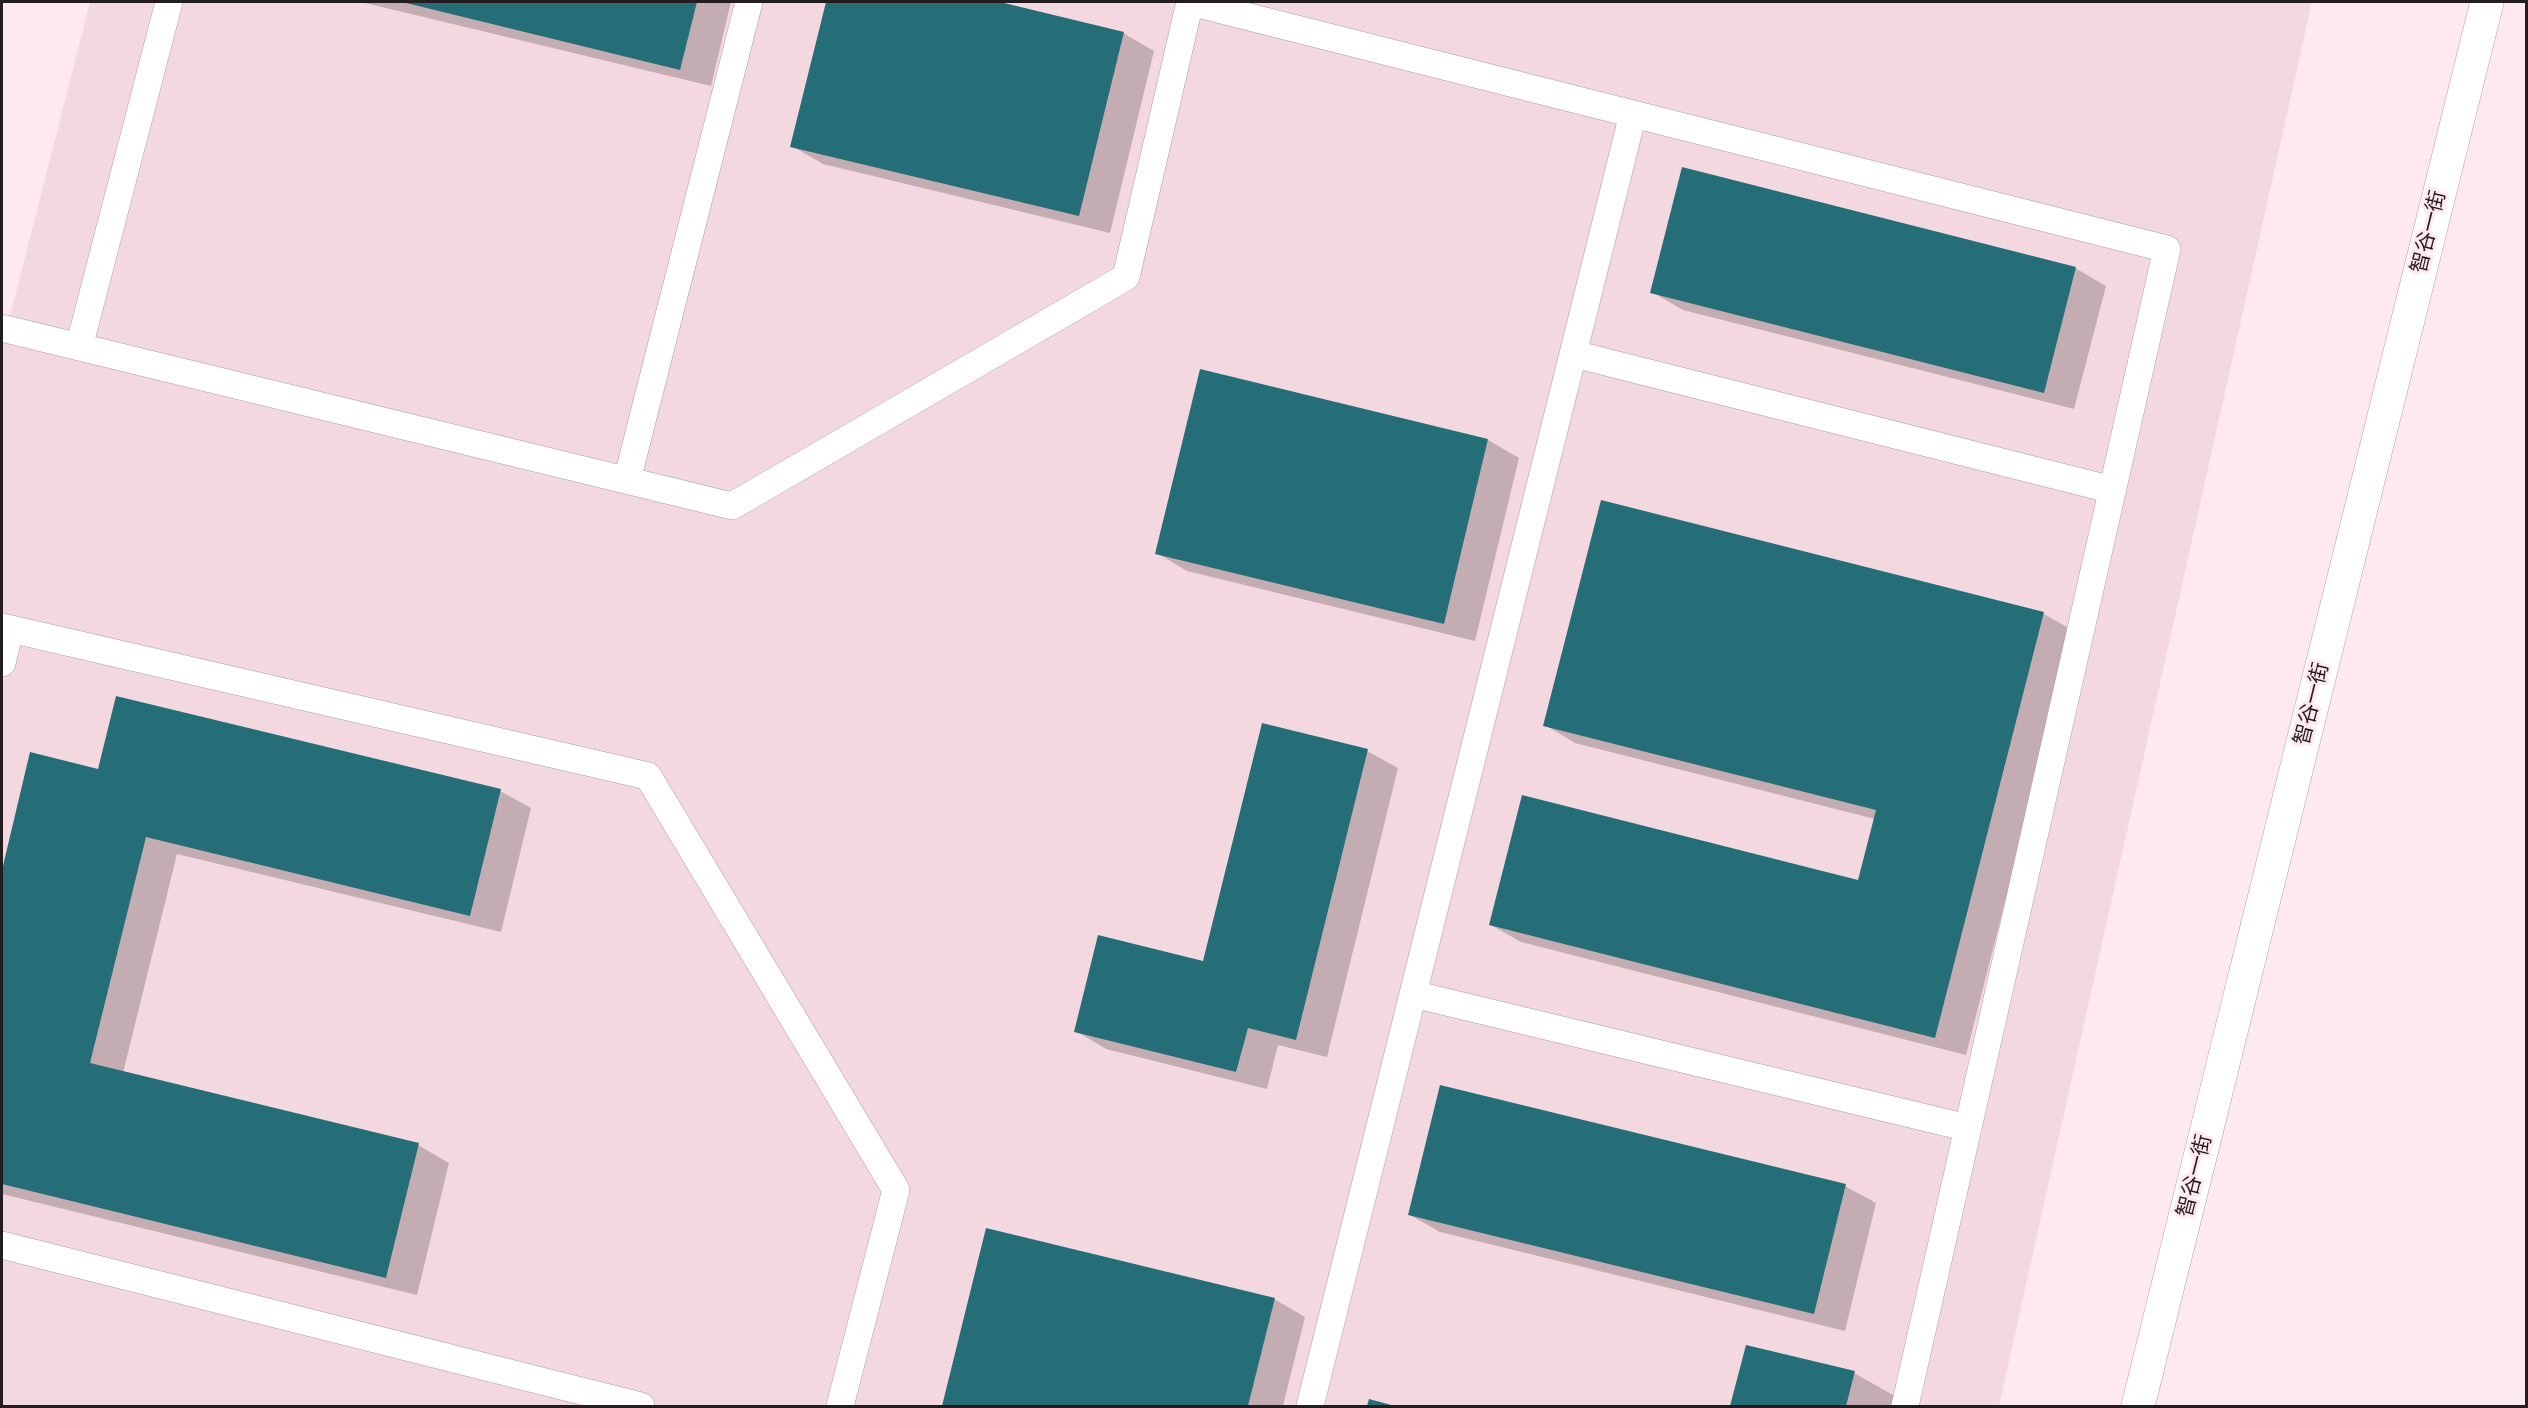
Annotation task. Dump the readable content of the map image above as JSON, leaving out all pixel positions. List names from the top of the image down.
{
  "streets": {
    "street": ["智谷一街"]
  }
}
